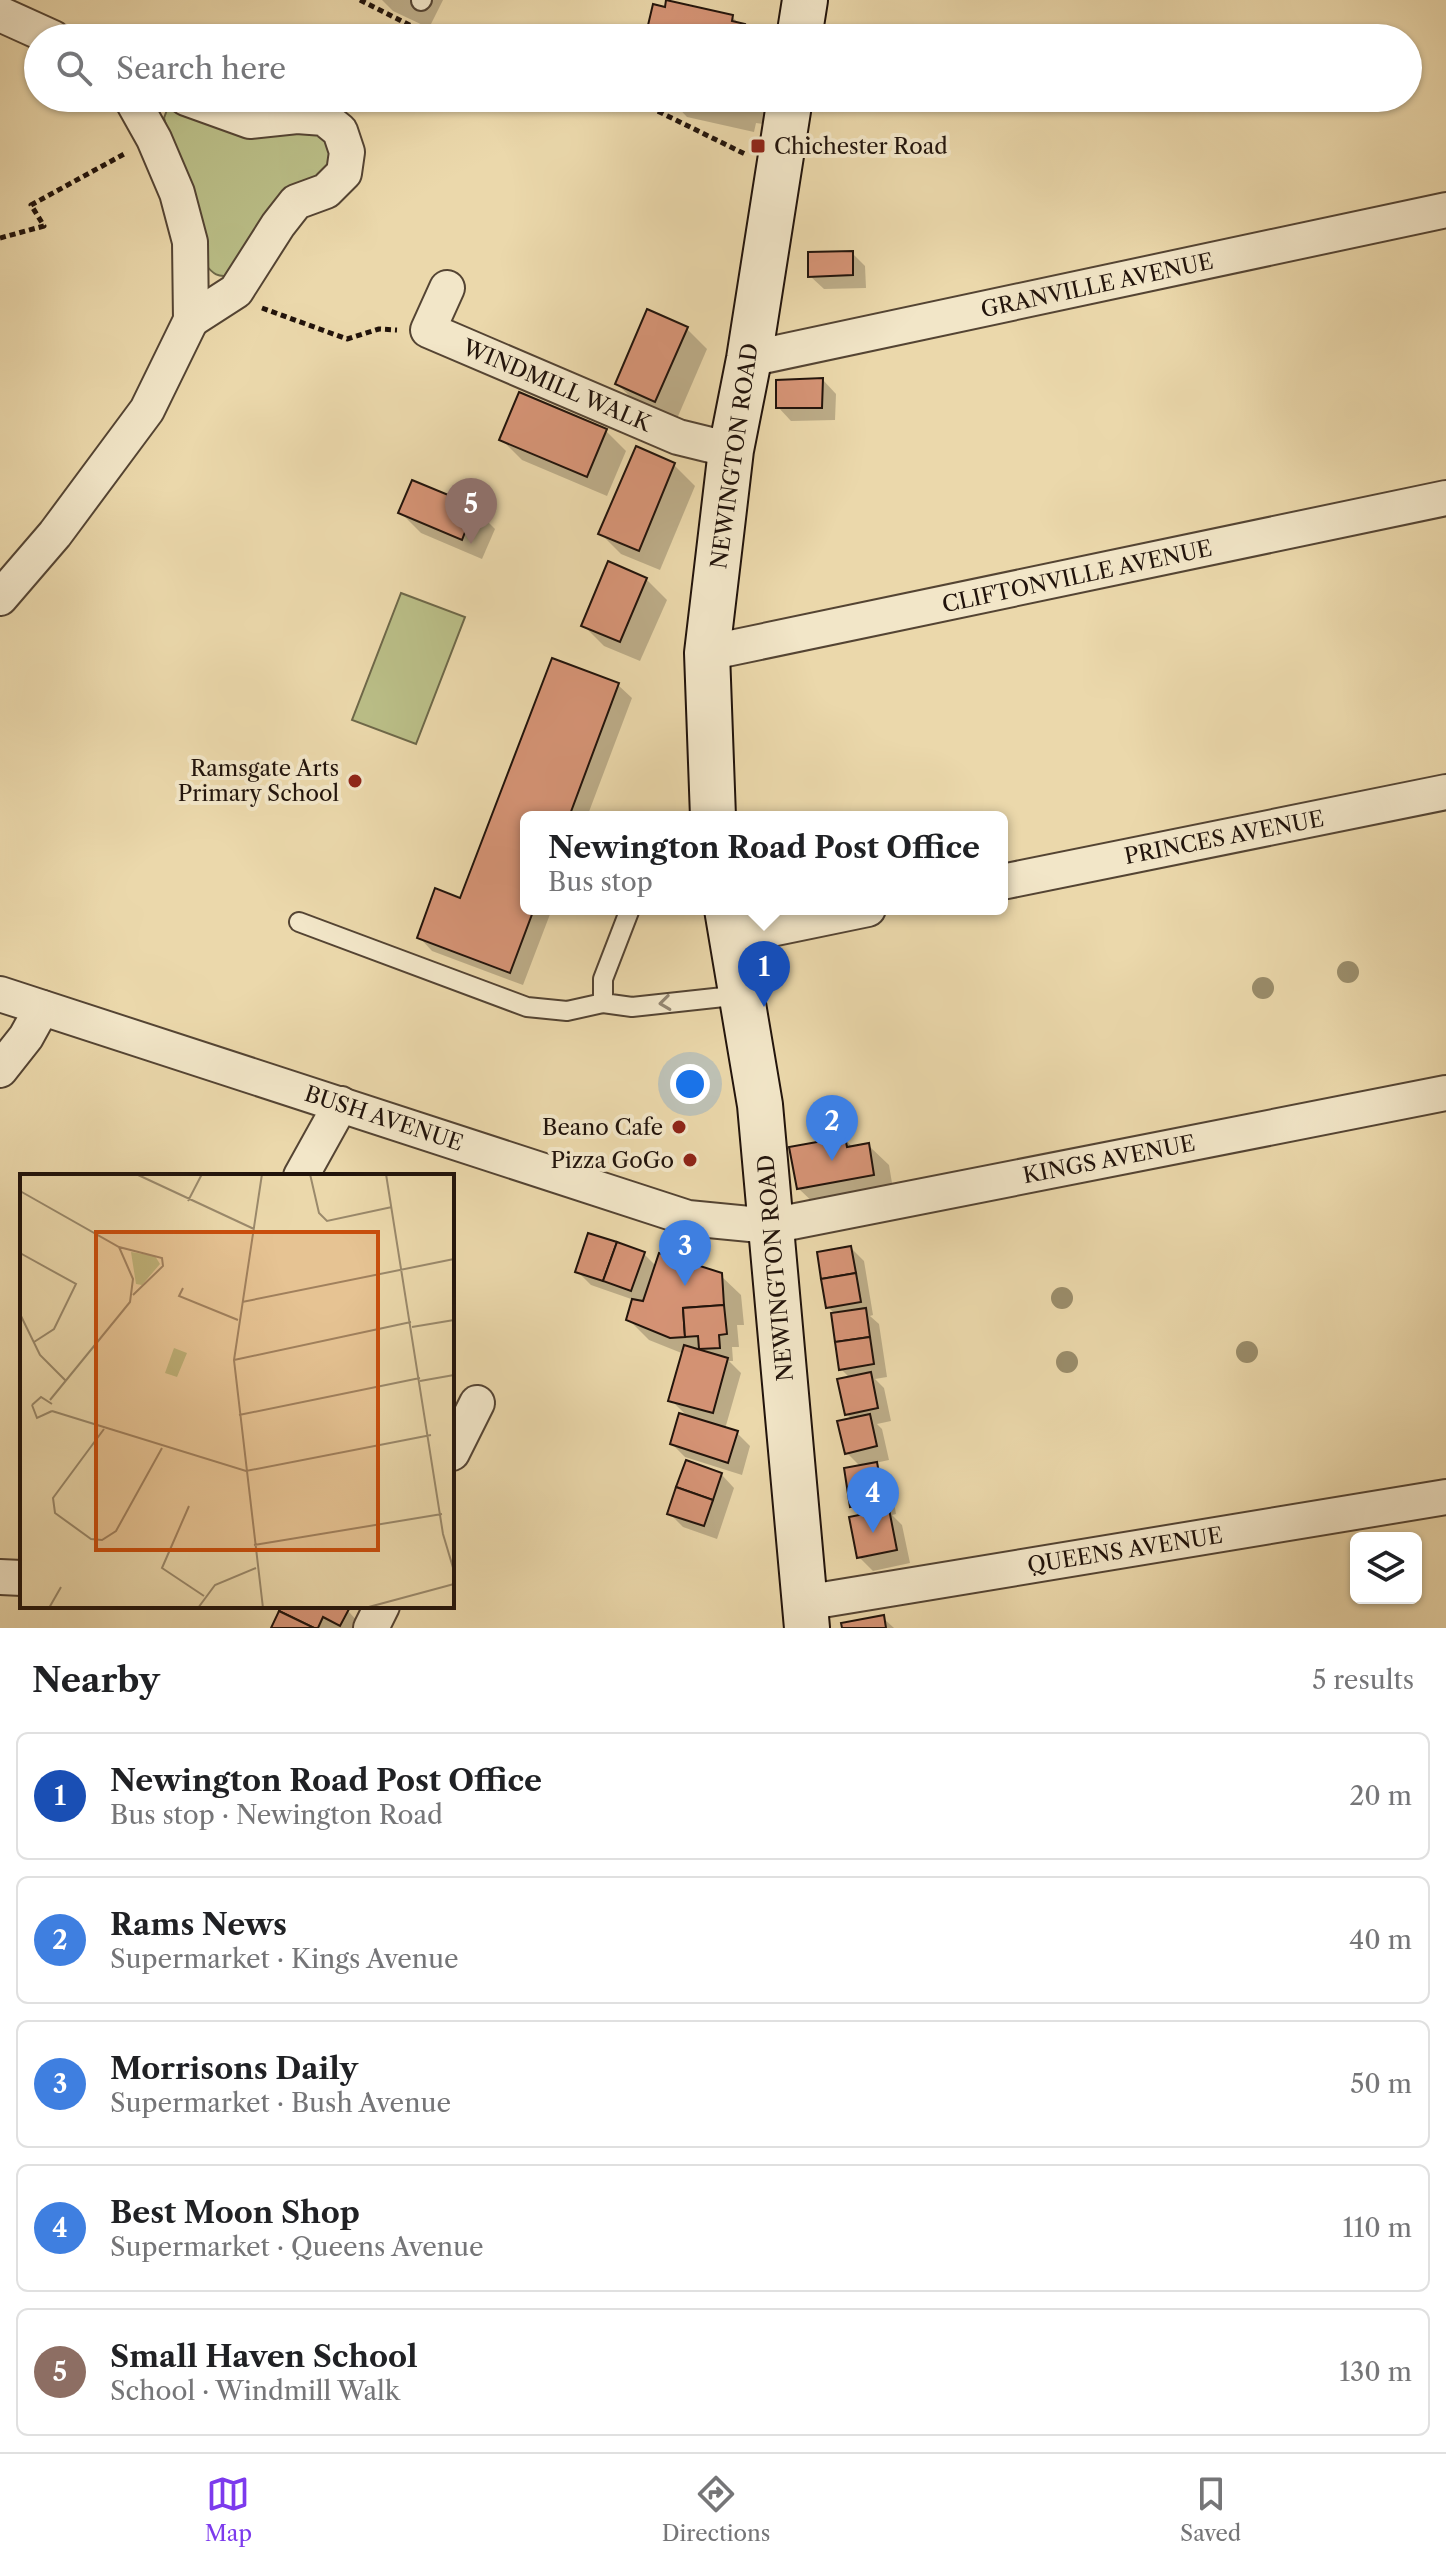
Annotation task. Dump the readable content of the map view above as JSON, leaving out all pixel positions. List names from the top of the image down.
{
  "streets": {
    "main road": ["NEWINGTON ROAD"],
    "street": [
      "GRANVILLE AVENUE",
      "WINDMILL WALK",
      "CLIFTONVILLE AVENUE",
      "PRINCES AVENUE",
      "BUSH AVENUE",
      "KINGS AVENUE",
      "QUEENS AVENUE"
    ]
  },
  "crossings": [
    ["GRANVILLE AVENUE", "NEWINGTON ROAD"],
    ["WINDMILL WALK", "NEWINGTON ROAD"],
    ["NEWINGTON ROAD", "CLIFTONVILLE AVENUE"],
    ["NEWINGTON ROAD", "BUSH AVENUE"],
    ["NEWINGTON ROAD", "KINGS AVENUE"],
    ["NEWINGTON ROAD", "QUEENS AVENUE"],
    ["BUSH AVENUE", "KINGS AVENUE"]
  ],
  "places": {
    "transit": ["Chichester Road"],
    "other": ["Ramsgate Arts Primary School", "Beano Cafe", "Pizza GoGo"]
  },
  "page": {
    "search": "Search here",
    "pins": [
      "5",
      "1",
      "2",
      "3",
      "4"
    ],
    "popup": ["Newington Road Post Office", "Bus stop"],
    "heading": ["Nearby", "5 results"],
    "list": [
      {
        "mark": "1",
        "name": "Newington Road Post Office",
        "note": "Bus stop · Newington Road",
        "value": "20 m"
      },
      {
        "mark": "2",
        "name": "Rams News",
        "note": "Supermarket · Kings Avenue",
        "value": "40 m"
      },
      {
        "mark": "3",
        "name": "Morrisons Daily",
        "note": "Supermarket · Bush Avenue",
        "value": "50 m"
      },
      {
        "mark": "4",
        "name": "Best Moon Shop",
        "note": "Supermarket · Queens Avenue",
        "value": "110 m"
      },
      {
        "mark": "5",
        "name": "Small Haven School",
        "note": "School · Windmill Walk",
        "value": "130 m"
      }
    ],
    "nav": ["Map", "Directions", "Saved"]
  }
}
